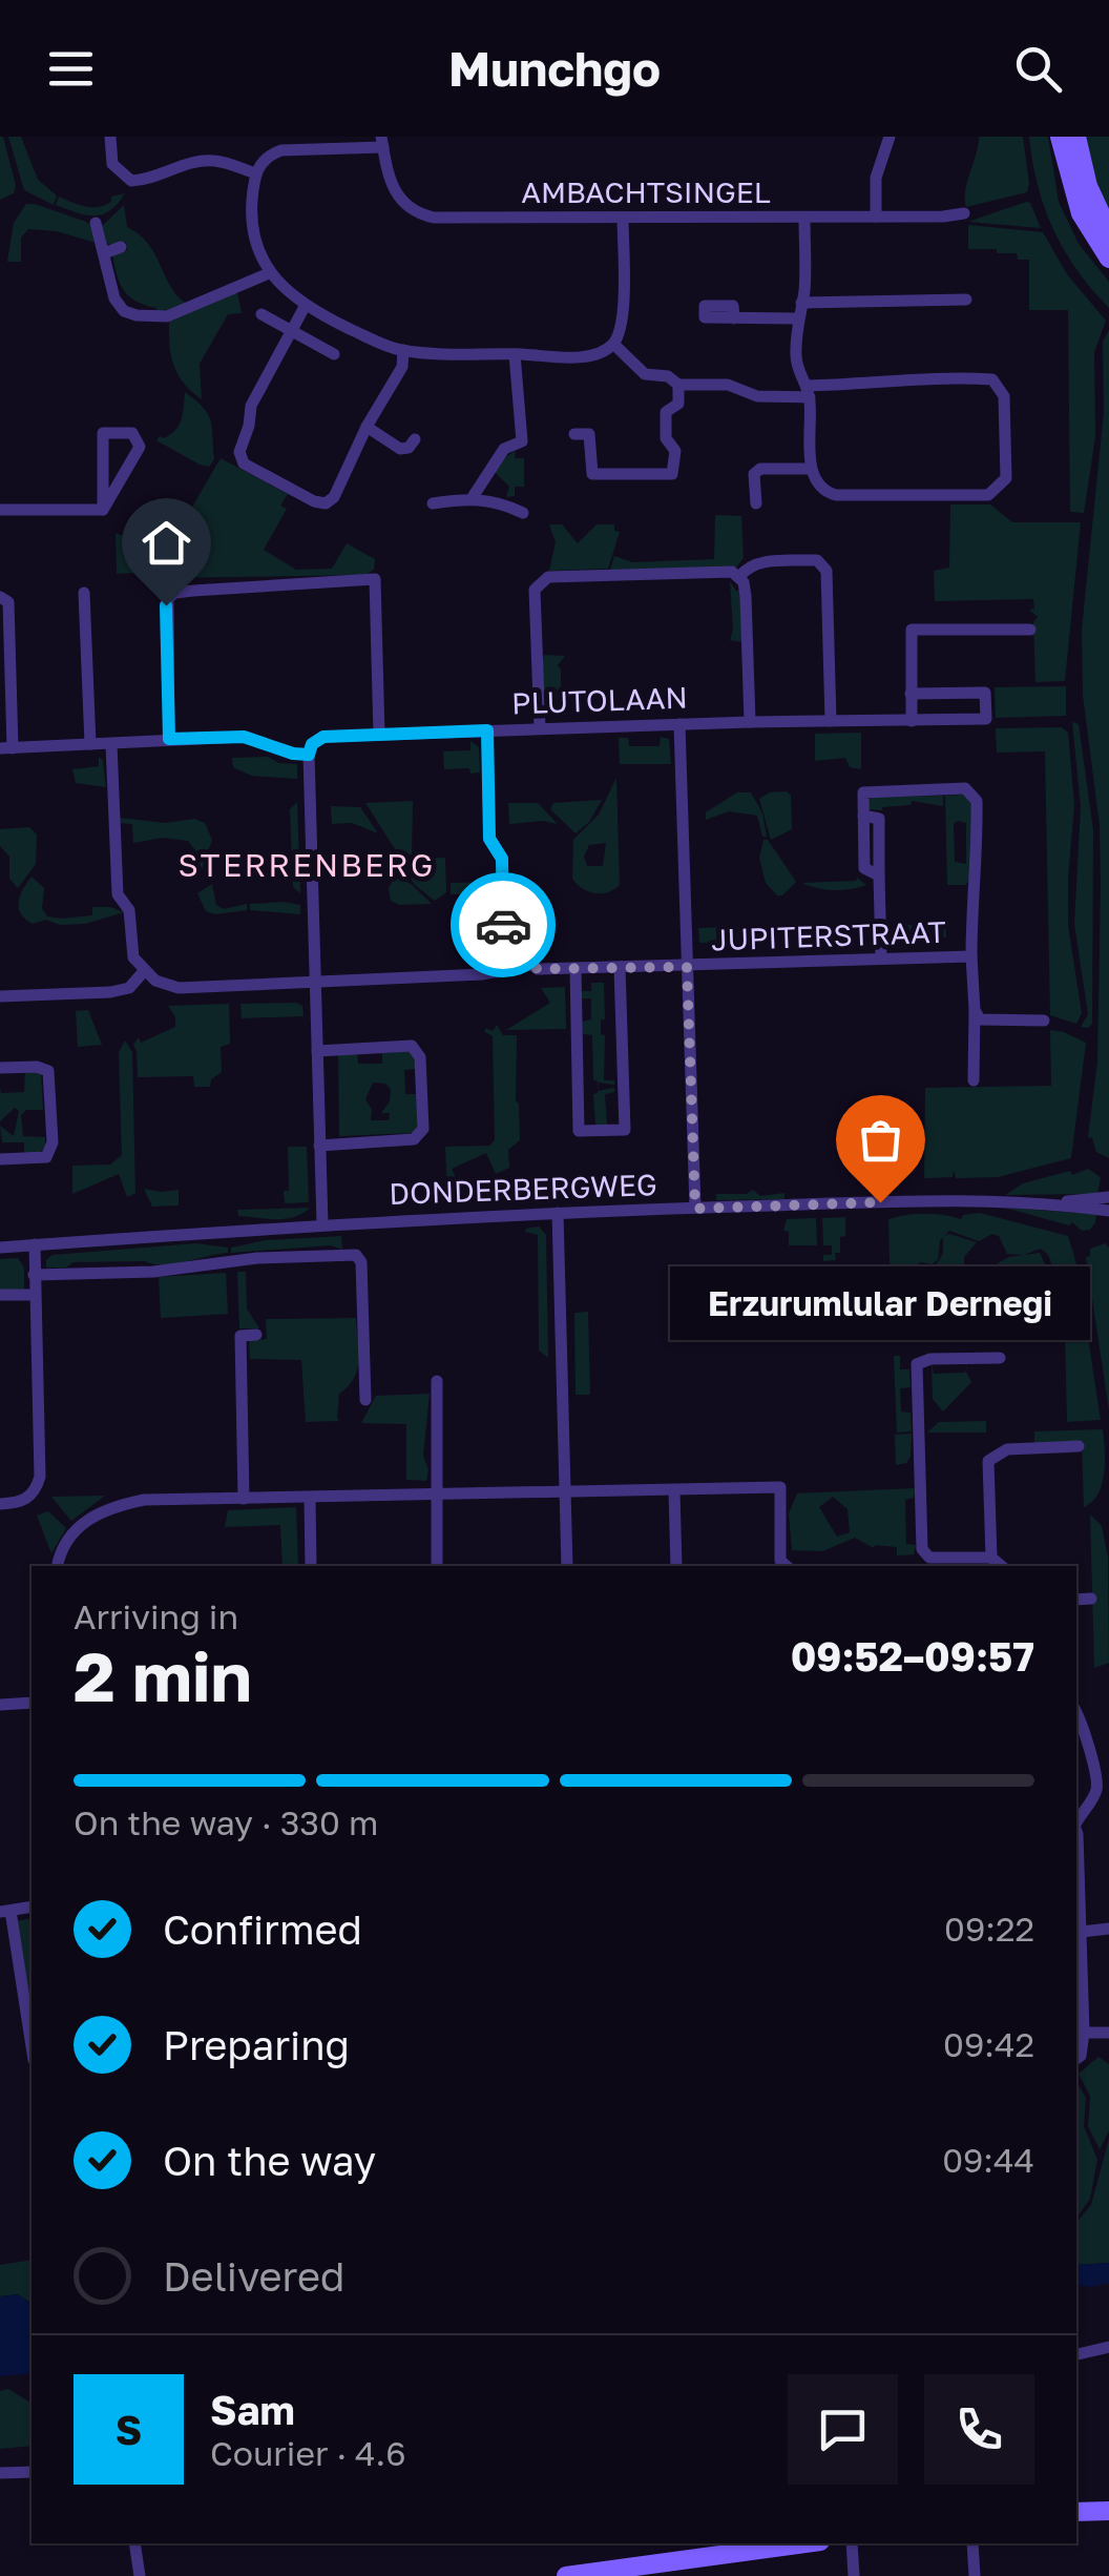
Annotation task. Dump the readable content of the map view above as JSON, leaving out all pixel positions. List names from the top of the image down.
{
  "streets": {
    "street": [
      "AMBACHTSINGEL",
      "PLUTOLAAN",
      "JUPITERSTRAAT",
      "DONDERBERGWEG"
    ]
  },
  "districts": ["STERRENBERG"],
  "places": ["Erzurumlular Dernegi"],
  "page": {
    "header": "Munchgo",
    "bubble": "Erzurumlular Dernegi",
    "heading": ["2 min", "Arriving in", "09:52–09:57"],
    "panel": ["Sam", "Courier · 4.6"],
    "bar": "On the way · 330 m",
    "list": [
      ["Confirmed", "09:22"],
      ["Preparing", "09:42"],
      ["On the way", "09:44"],
      "Delivered"
    ],
    "round": "S"
  }
}
